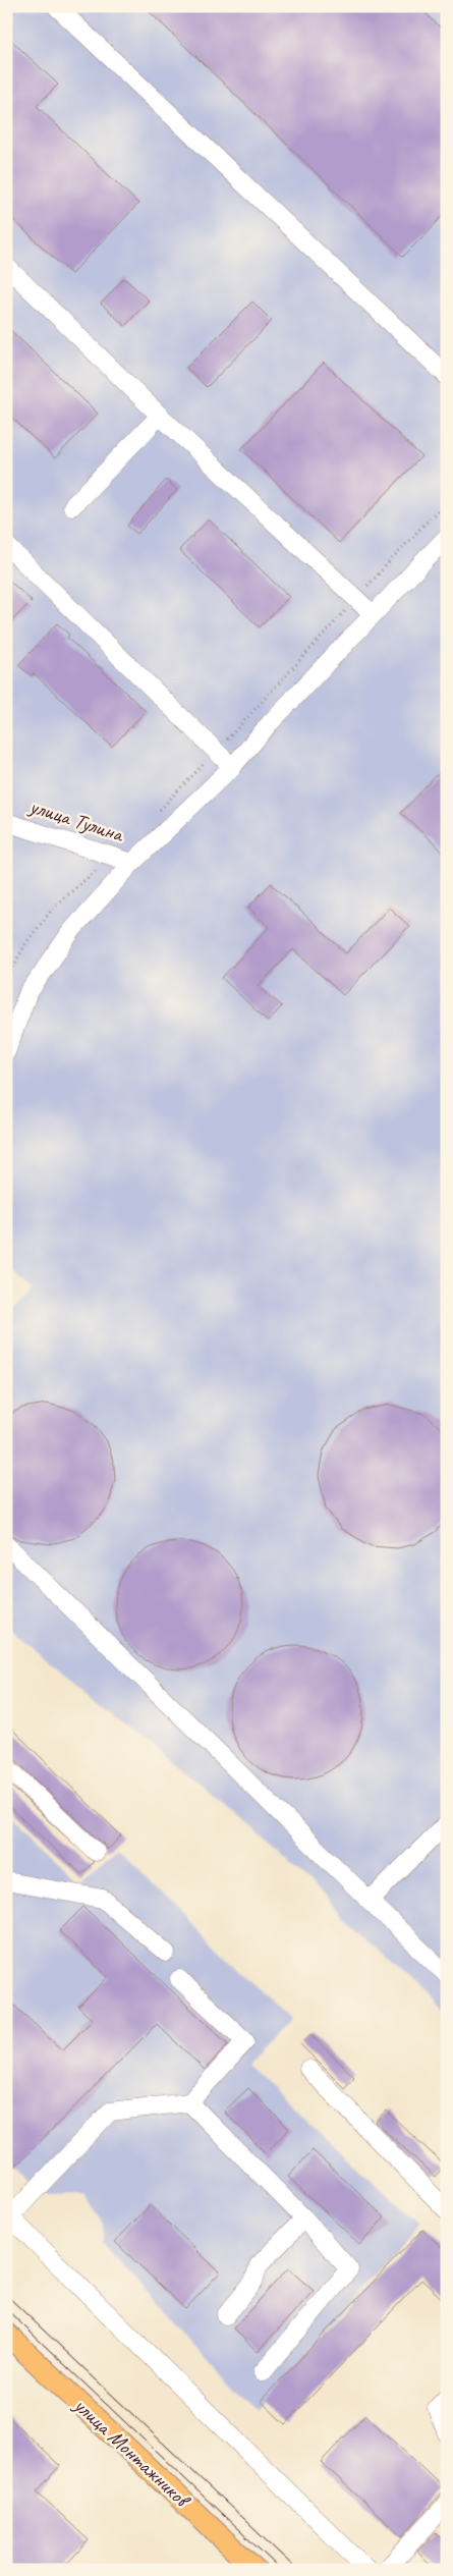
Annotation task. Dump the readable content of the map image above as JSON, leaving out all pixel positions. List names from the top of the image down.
{
  "streets": {
    "main road": ["улица Монтажников"],
    "street": ["улица Тулина"]
  }
}
